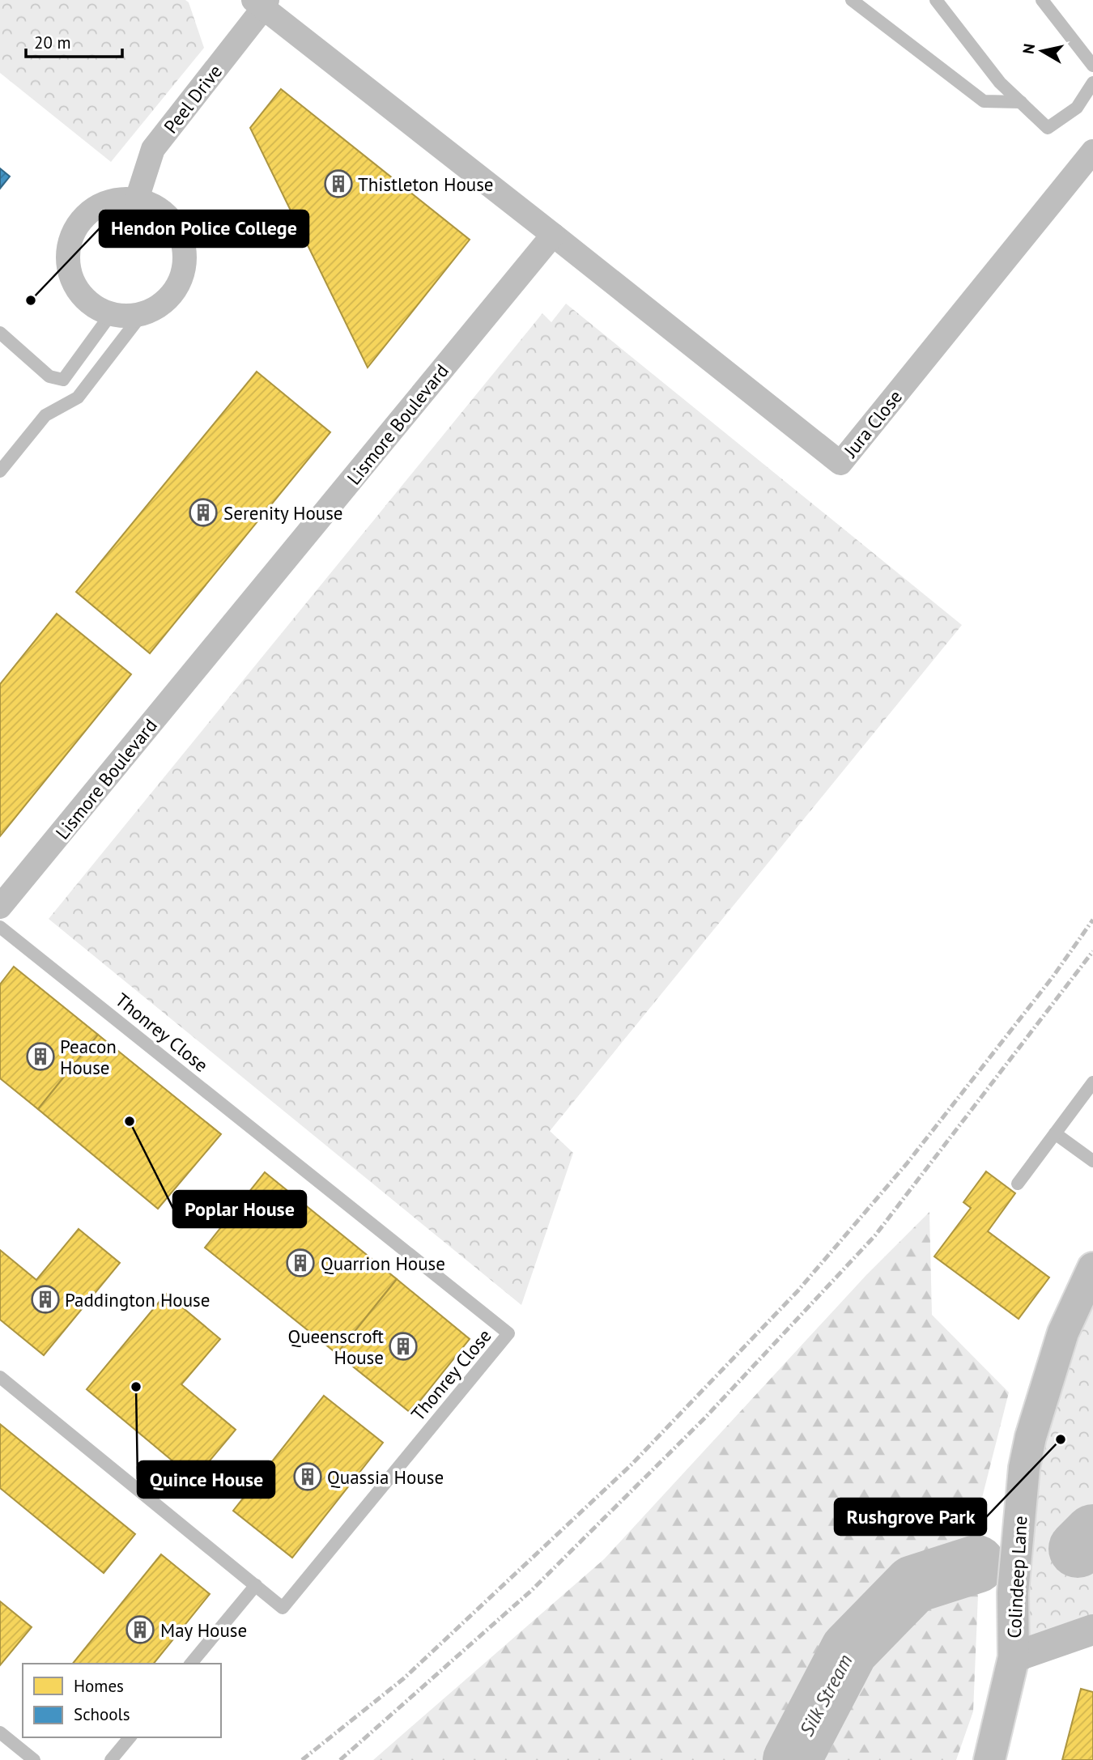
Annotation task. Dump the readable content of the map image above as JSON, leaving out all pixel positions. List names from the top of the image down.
{
  "streets": {
    "main road": ["Colindeep Lane"],
    "street": ["Peel Drive", "Jura Close", "Lismore Boulevard"],
    "lane": ["Thonrey Close"]
  },
  "crossings": [
    ["Jura Close", "Lismore Boulevard"]
  ],
  "water": ["Silk Stream"],
  "places": {
    "building": [
      "Thistleton House",
      "Serenity House",
      "Peacon House",
      "Quarrion House",
      "Paddington House",
      "Queenscroft House",
      "Quassia House",
      "May House"
    ],
    "other": [
      "Hendon Police College",
      "Poplar House",
      "Quince House",
      "Rushgrove Park"
    ]
  },
  "legend": ["Homes", "Schools"],
  "scale_bar": "20 m",
  "north": "left"
}
